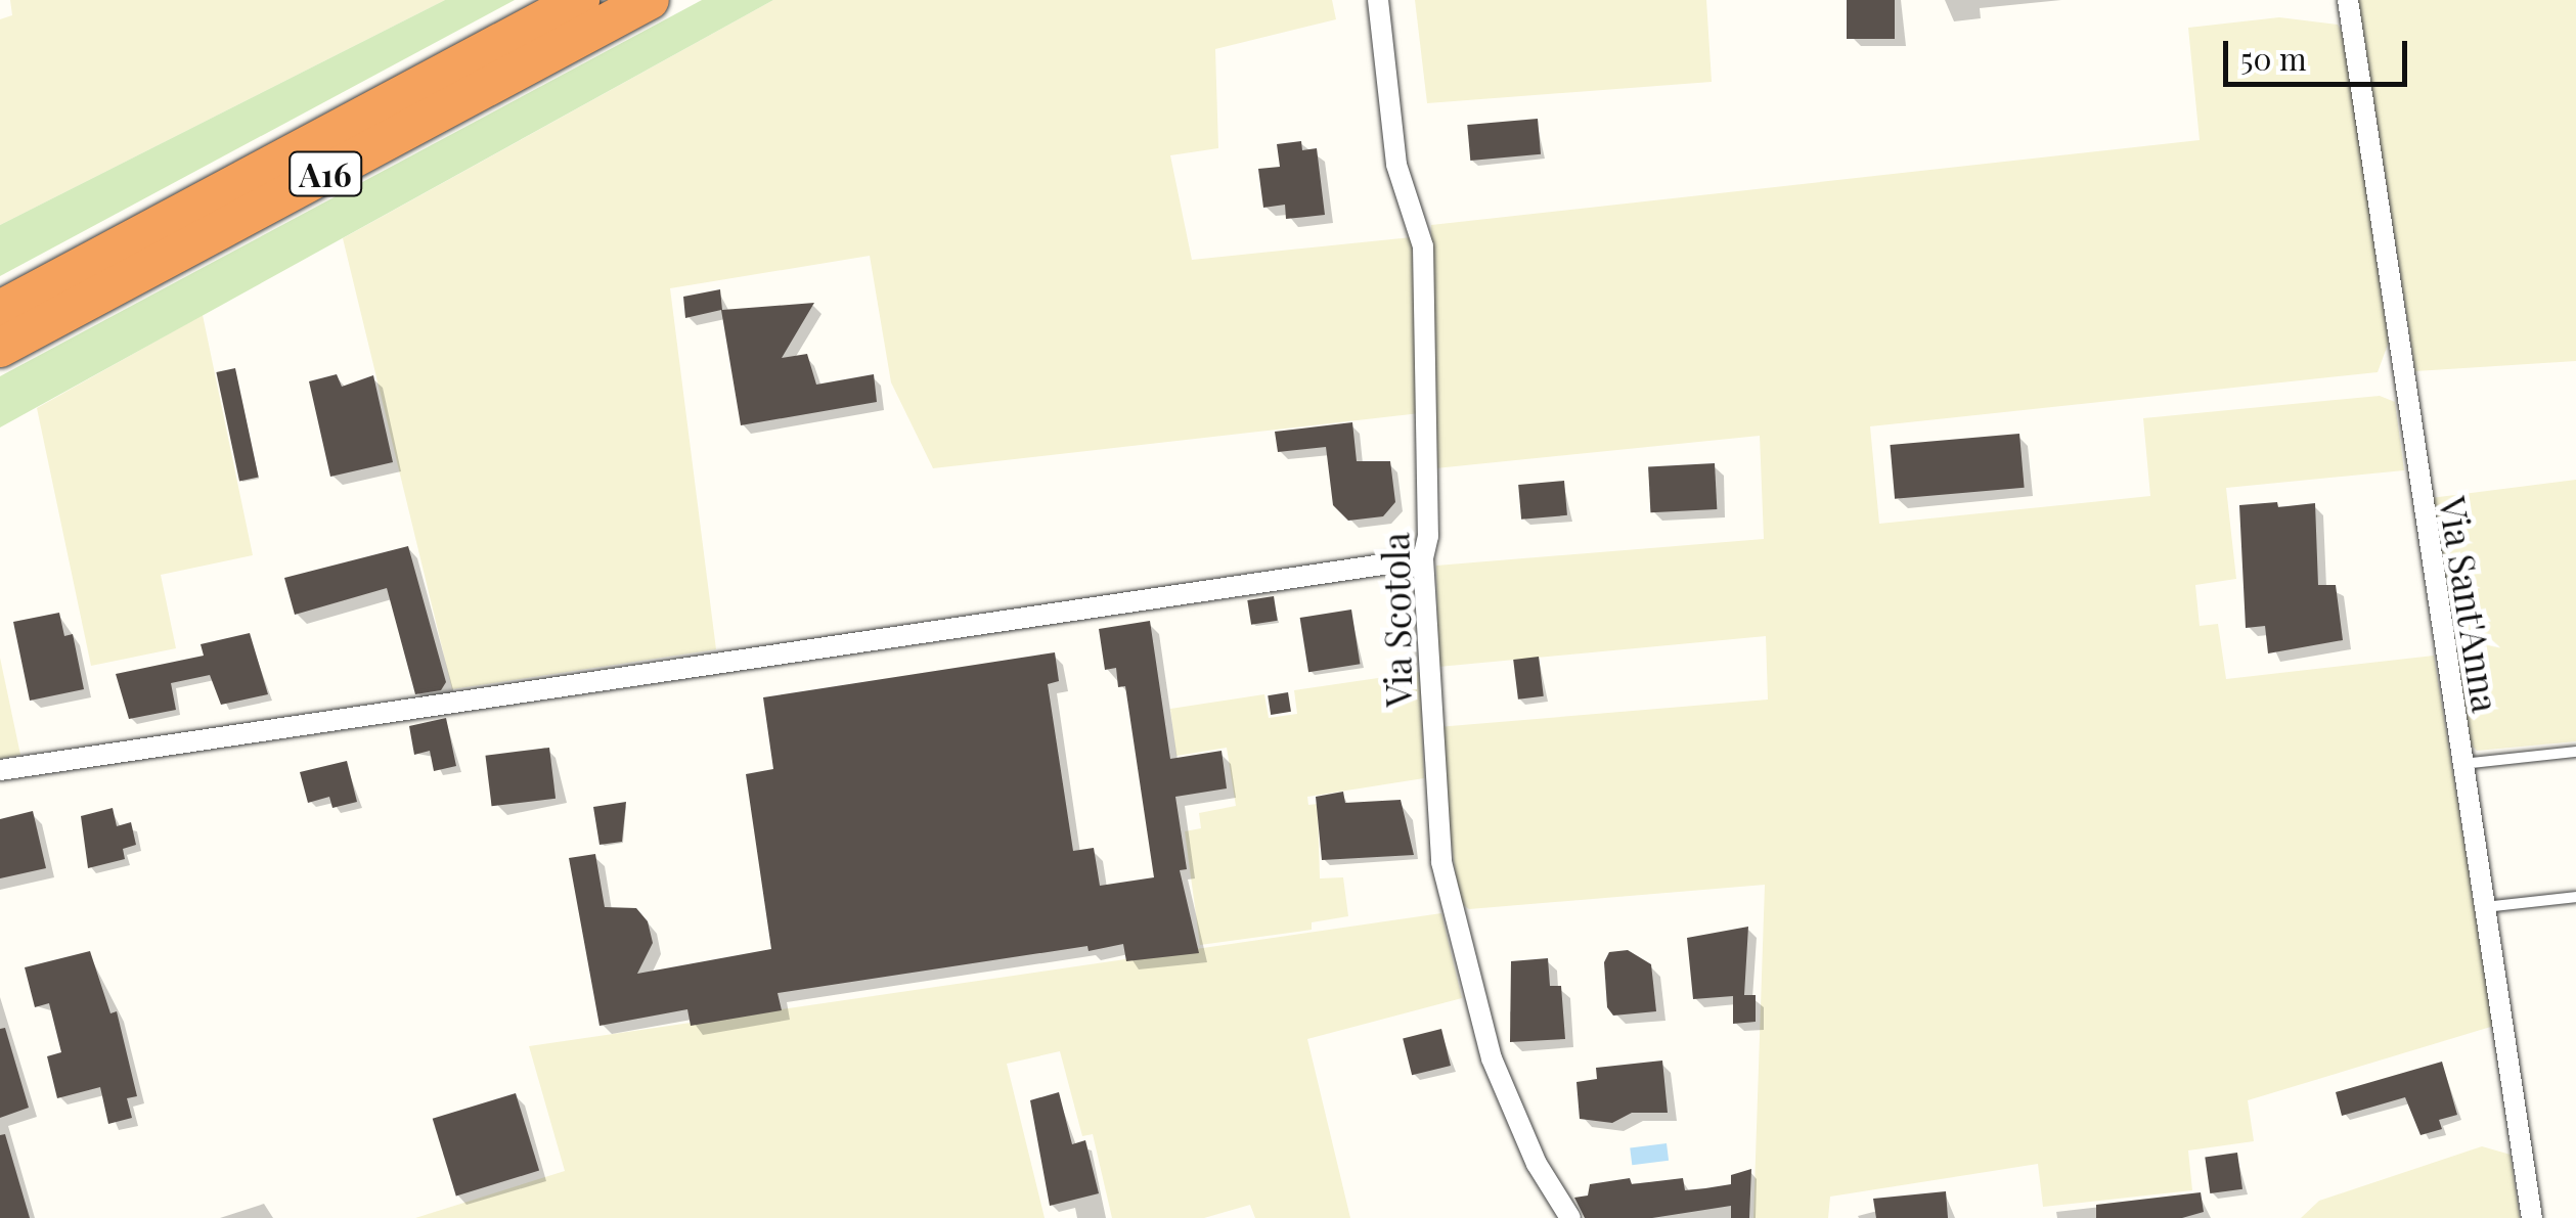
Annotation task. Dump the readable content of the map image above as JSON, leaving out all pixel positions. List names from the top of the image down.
{
  "streets": {
    "highway": ["A16"],
    "street": ["Via Sant'Anna", "Via Scotola"]
  },
  "scale_bar": "50 m"
}
